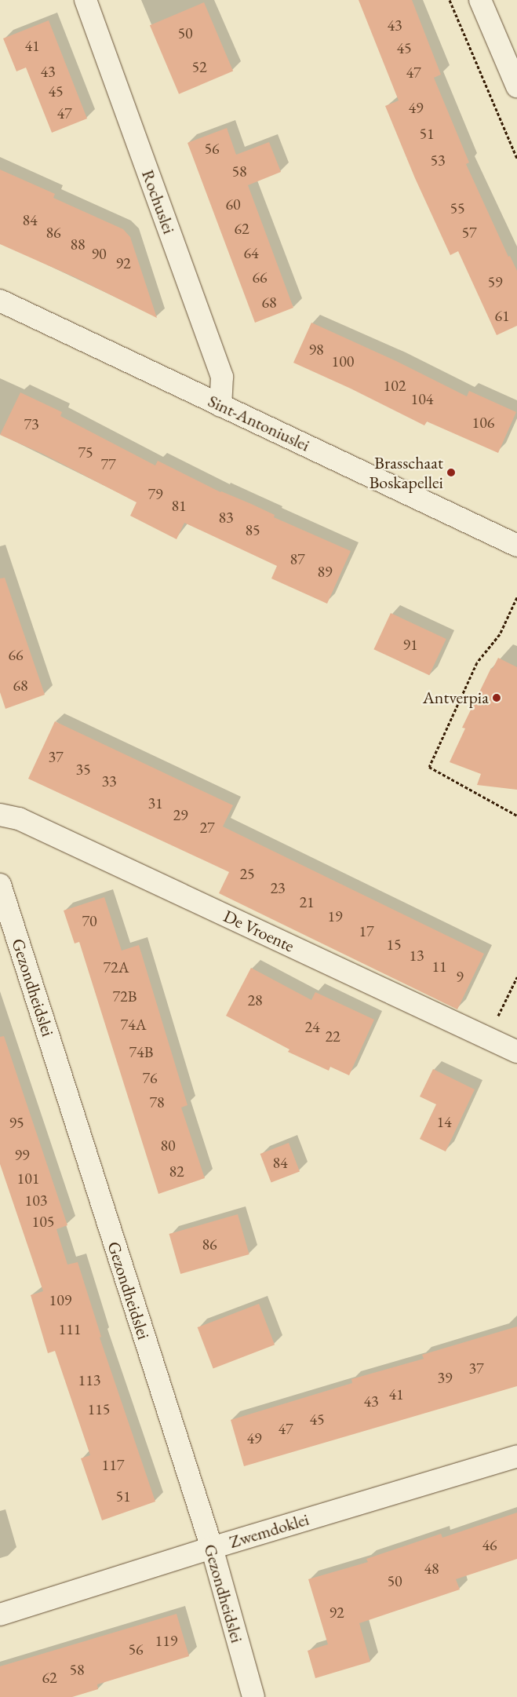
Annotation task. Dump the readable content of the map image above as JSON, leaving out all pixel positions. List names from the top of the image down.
{
  "streets": {
    "street": [
      "Rochuslei",
      "Sint-Antoniuslei",
      "De Vroente",
      "Gezondheidslei",
      "Zwemdoklei"
    ]
  },
  "crossings": [
    ["Rochuslei", "Sint-Antoniuslei"],
    ["Gezondheidslei", "Zwemdoklei"]
  ],
  "places": ["Brasschaat Boskapellei", "Antverpia"],
  "house_numbers": [
    "43",
    "50",
    "41",
    "45",
    "52",
    "43",
    "47",
    "45",
    "49",
    "47",
    "51",
    "56",
    "53",
    "58",
    "60",
    "55",
    "84",
    "62",
    "86",
    "57",
    "88",
    "64",
    "90",
    "92",
    "66",
    "59",
    "68",
    "61",
    "98",
    "100",
    "102",
    "104",
    "106",
    "73",
    "75",
    "77",
    "79",
    "81",
    "83",
    "85",
    "87",
    "89",
    "91",
    "66",
    "68",
    "37",
    "35",
    "33",
    "31",
    "29",
    "27",
    "25",
    "23",
    "21",
    "19",
    "70",
    "17",
    "15",
    "13",
    "11",
    "72A",
    "9",
    "72B",
    "28",
    "74A",
    "24",
    "22",
    "74B",
    "76",
    "78",
    "14",
    "95",
    "80",
    "99",
    "84",
    "82",
    "101",
    "103",
    "105",
    "86",
    "109",
    "111",
    "37",
    "39",
    "113",
    "41",
    "43",
    "115",
    "45",
    "47",
    "49",
    "117",
    "51",
    "46",
    "48",
    "50",
    "92",
    "119",
    "56",
    "58",
    "62"
  ]
}
